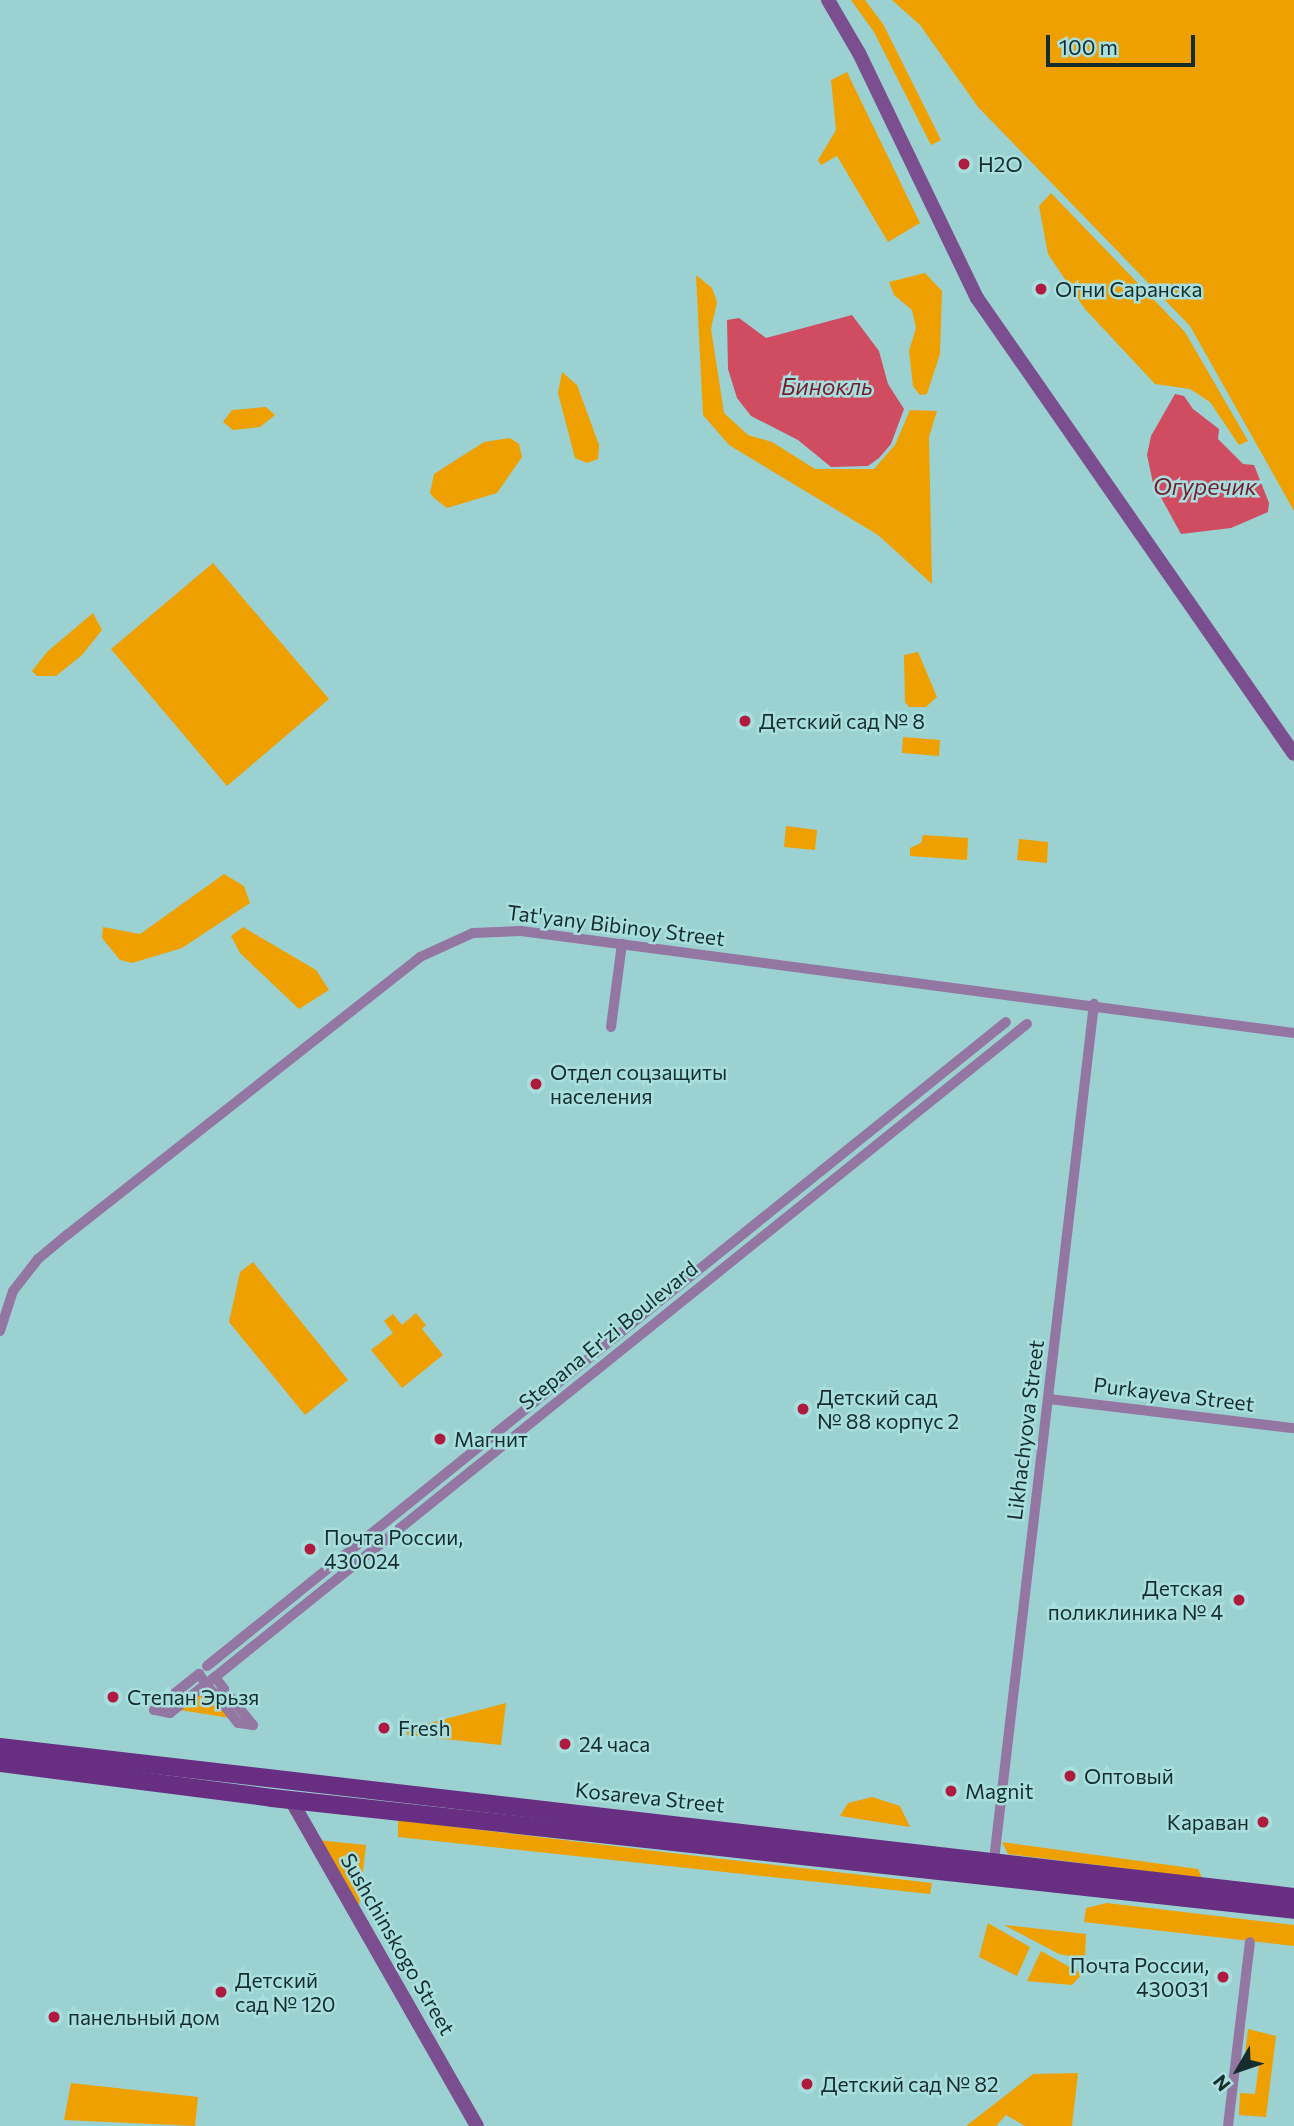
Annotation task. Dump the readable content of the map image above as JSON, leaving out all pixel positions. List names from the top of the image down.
{
  "streets": {
    "main road": ["Kosareva Street", "Sushchinskogo Street"],
    "street": [
      "Tat'yany Bibinoy Street",
      "Stepana Er'zi Boulevard",
      "Purkayeva Street",
      "Likhachyova Street"
    ]
  },
  "crossings": [
    ["Tat'yany Bibinoy Street", "Likhachyova Street"],
    ["Purkayeva Street", "Likhachyova Street"],
    ["Likhachyova Street", "Kosareva Street"],
    ["Kosareva Street", "Sushchinskogo Street"]
  ],
  "water": ["Бинокль", "Огуречик"],
  "places": [
    "H2O",
    "Огни Саранска",
    "Детский сад № 8",
    "Отдел соцзащиты населения",
    "Детский сад № 88 корпус 2",
    "Магнит",
    "Почта России, 430024",
    "Детская поликлиника № 4",
    "Степан Эрьзя",
    "Fresh",
    "24 часа",
    "Оптовый",
    "Magnit",
    "Караван",
    "Почта России, 430031",
    "Детский сад № 120",
    "панельный дом",
    "Детский сад № 82"
  ],
  "scale_bar": "100 m",
  "north": "bottom left"
}
